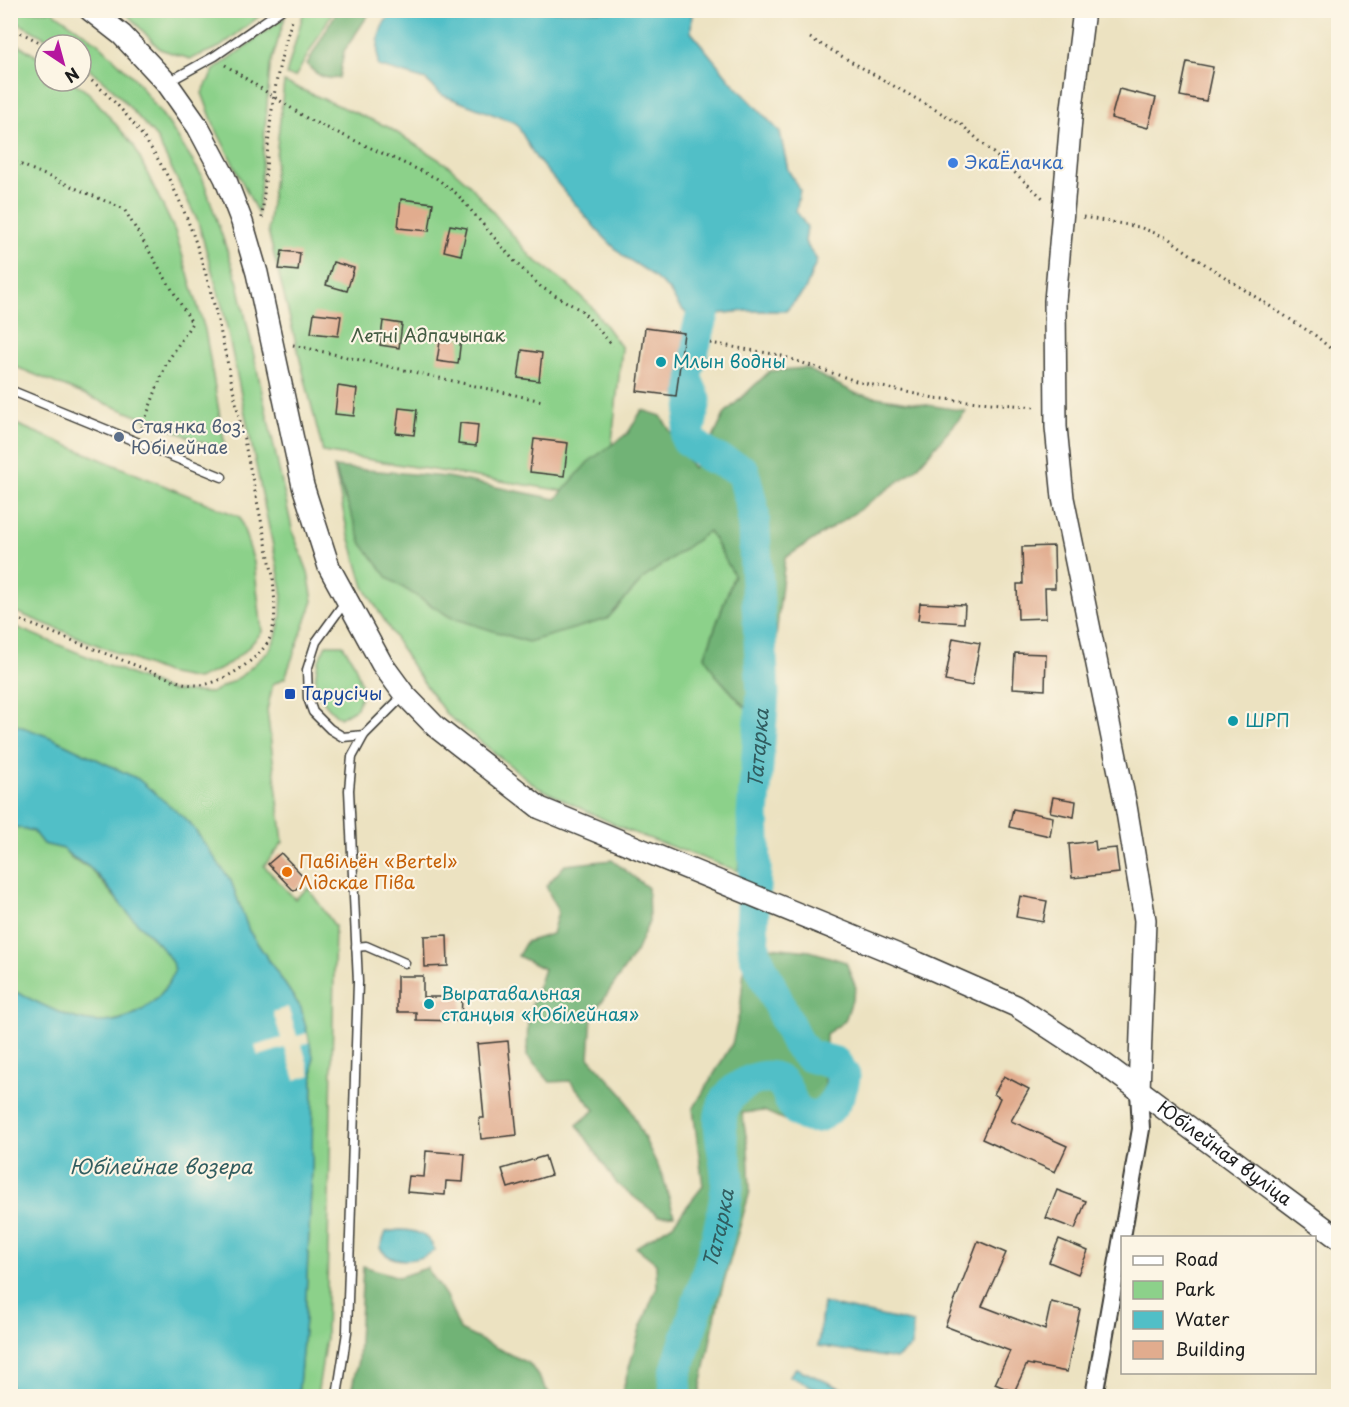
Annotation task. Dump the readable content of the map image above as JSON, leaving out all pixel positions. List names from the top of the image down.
{
  "streets": {
    "street": ["Юбілейная вуліца"]
  },
  "water": ["Татарка", "Юбілейнае возера"],
  "parks": ["Летні Адпачынак"],
  "places": {
    "other": [
      "ЭкаЁлачка",
      "Млын водны",
      "Стаянка воз. Юбілейнае",
      "ШРП",
      "Павільён «Bertel» Лідскае Піва",
      "Выратавальная станцыя «Юбілейная»"
    ],
    "transit": ["Тарусічы"]
  },
  "legend": [
    "Road",
    "Park",
    "Water",
    "Building"
  ],
  "north": "bottom right"
}
